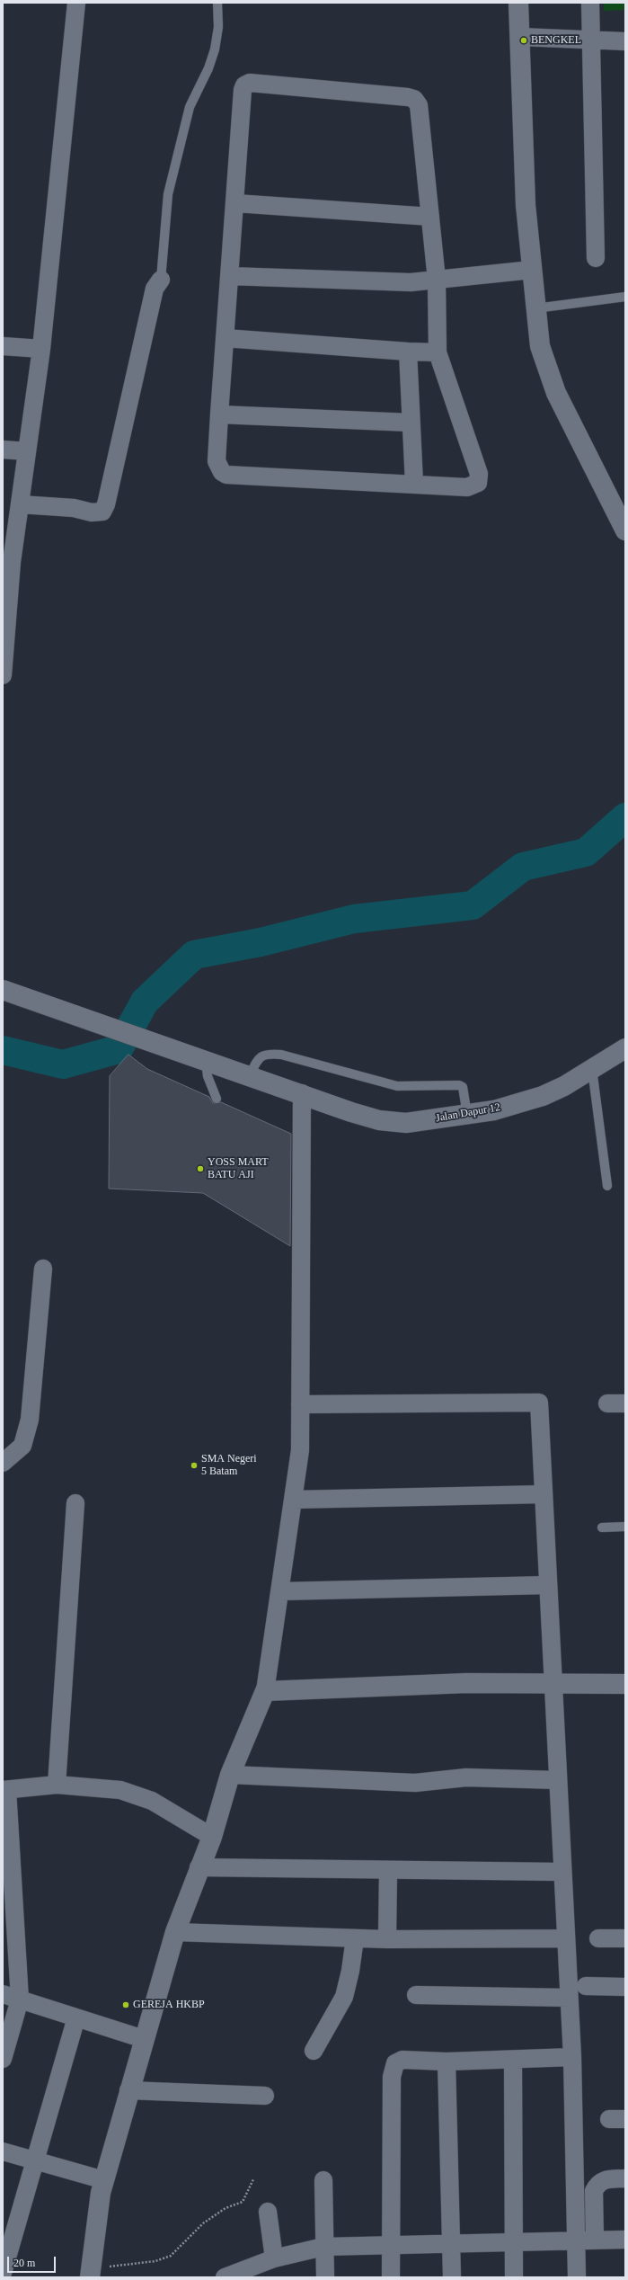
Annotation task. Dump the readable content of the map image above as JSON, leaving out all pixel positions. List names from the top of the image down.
{
  "streets": {
    "street": ["Jalan Dapur 12"]
  },
  "places": [
    "BENGKEL",
    "YOSS MART BATU AJI",
    "SMA Negeri 5 Batam",
    "GEREJA HKBP"
  ],
  "scale_bar": "20 m"
}
